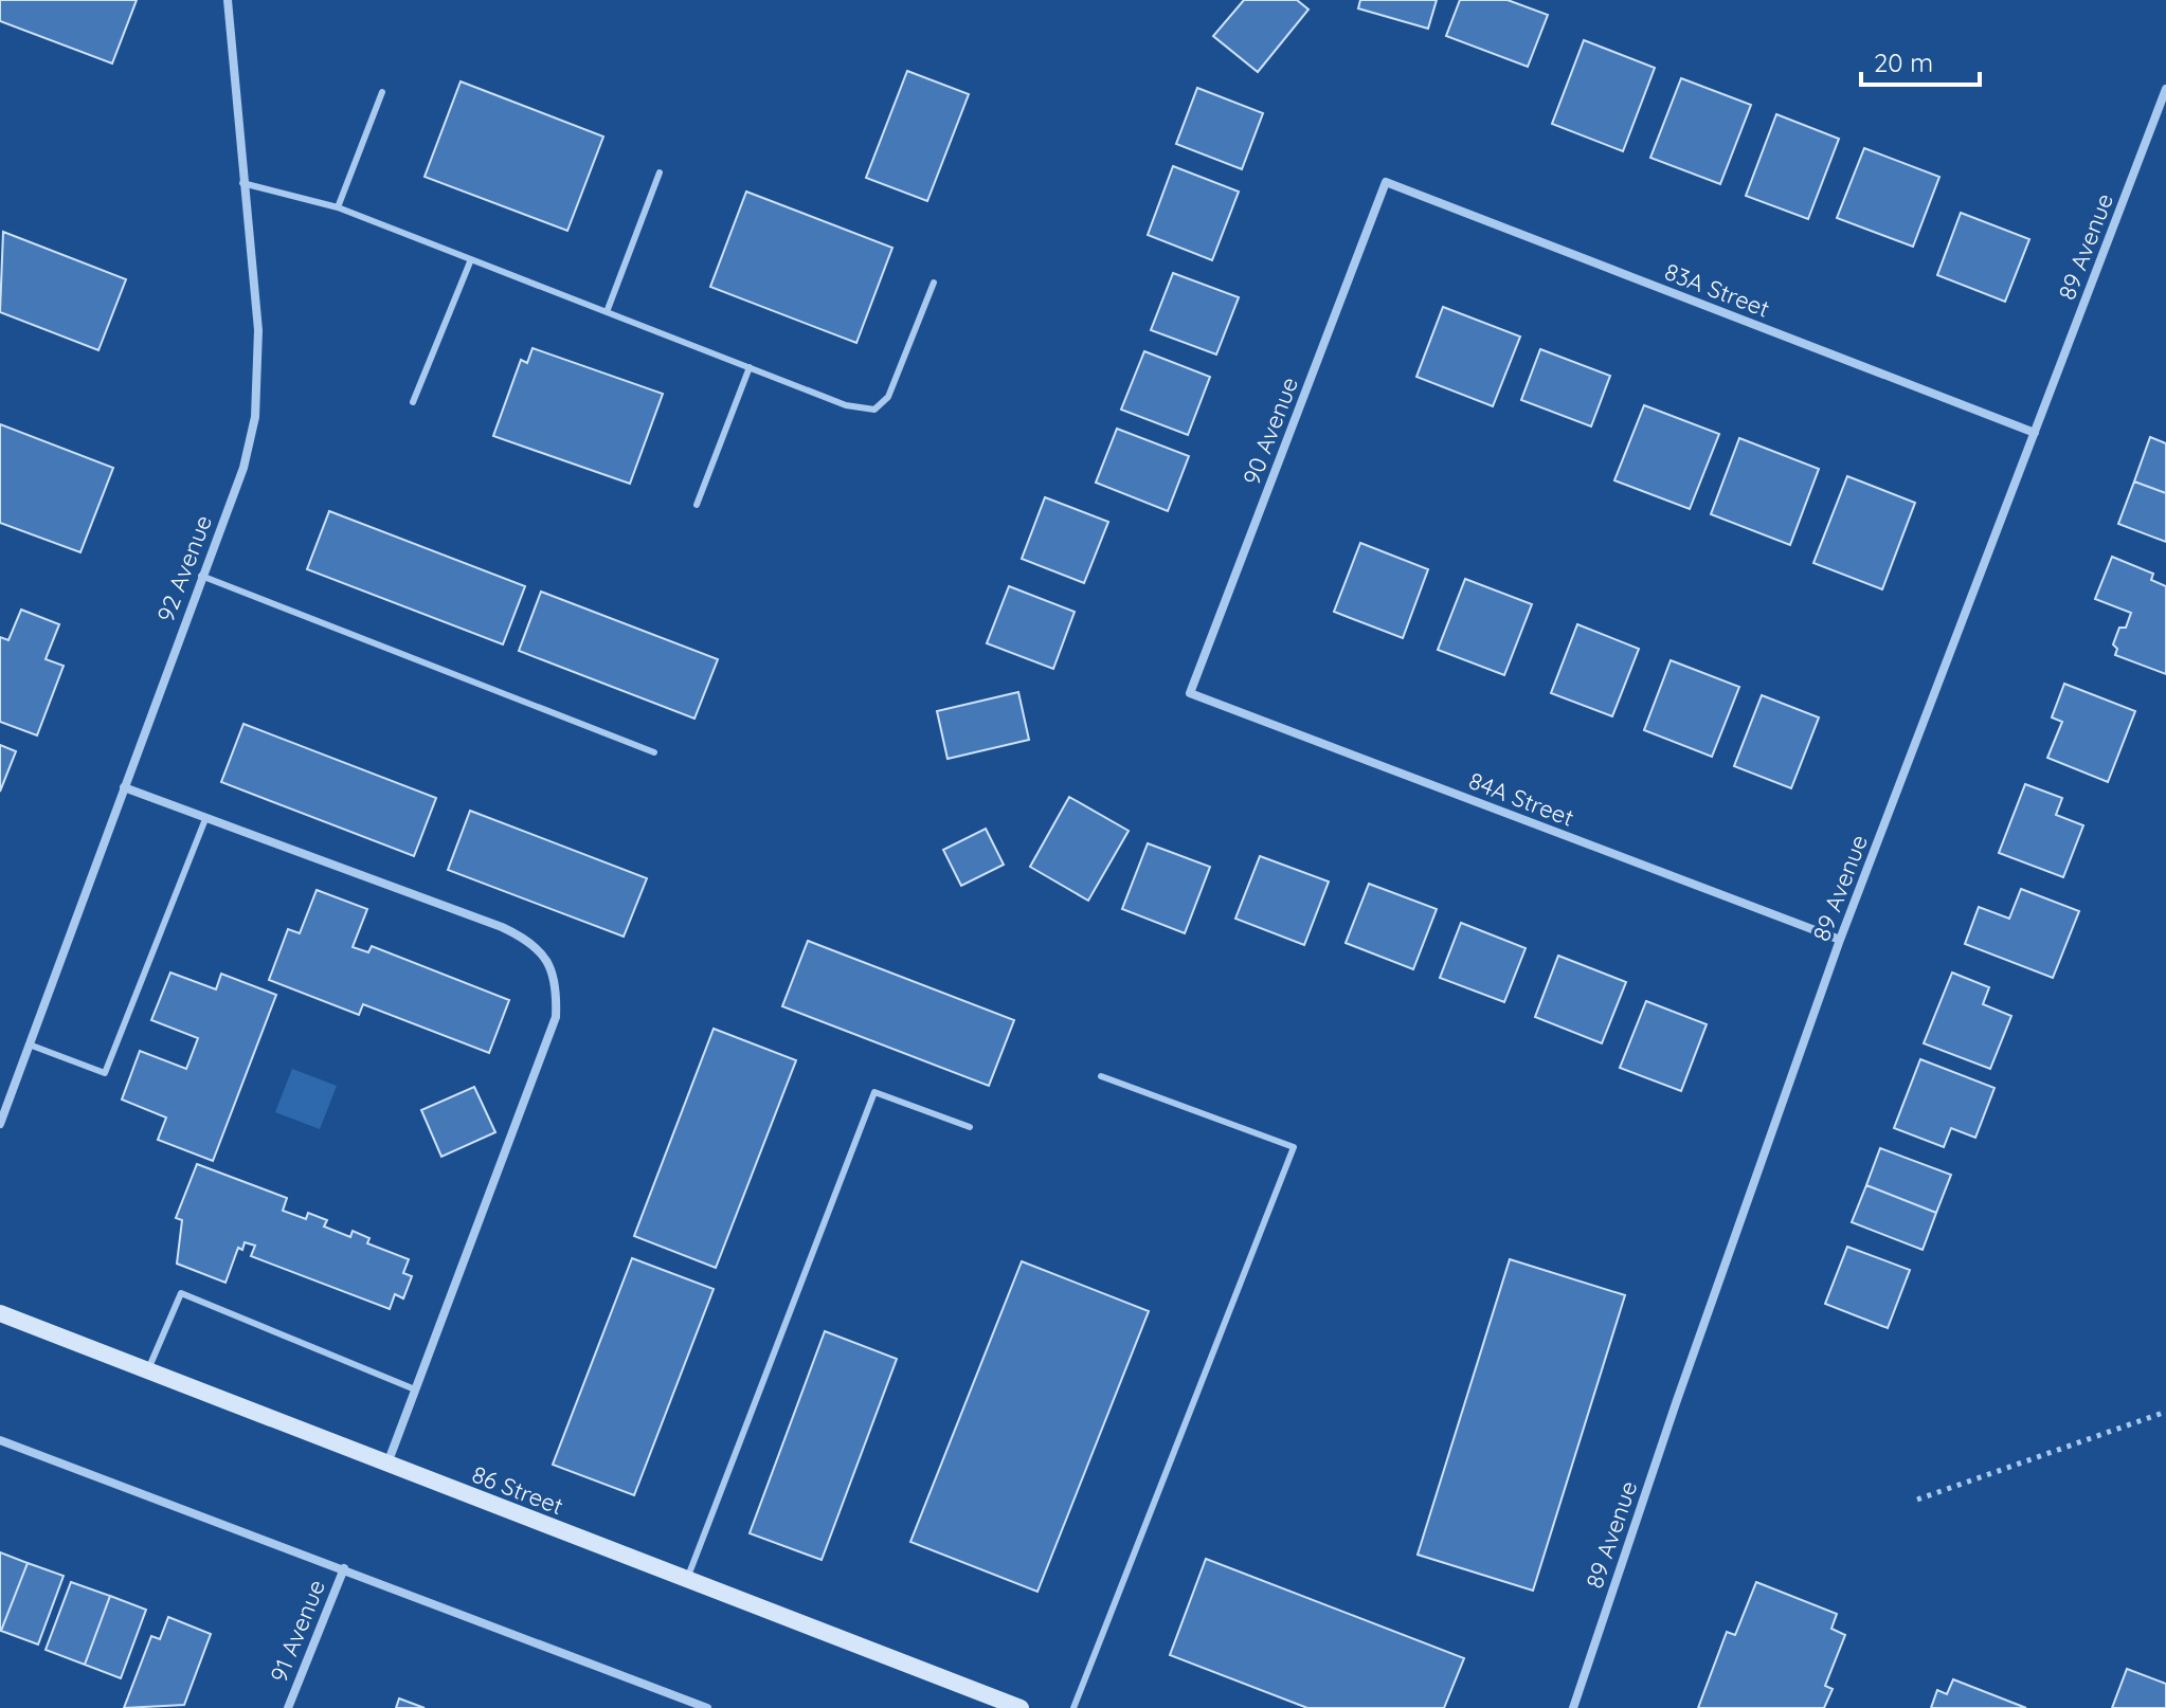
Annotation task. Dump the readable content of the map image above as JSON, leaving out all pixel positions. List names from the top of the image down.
{
  "streets": {
    "main road": ["86 Street"],
    "street": [
      "89 Avenue",
      "83A Street",
      "90 Avenue",
      "92 Avenue",
      "84A Street",
      "91 Avenue"
    ]
  },
  "crossings": [
    ["89 Avenue", "83A Street"],
    ["89 Avenue", "84A Street"],
    ["83A Street", "90 Avenue"],
    ["90 Avenue", "84A Street"]
  ],
  "scale_bar": "20 m"
}
